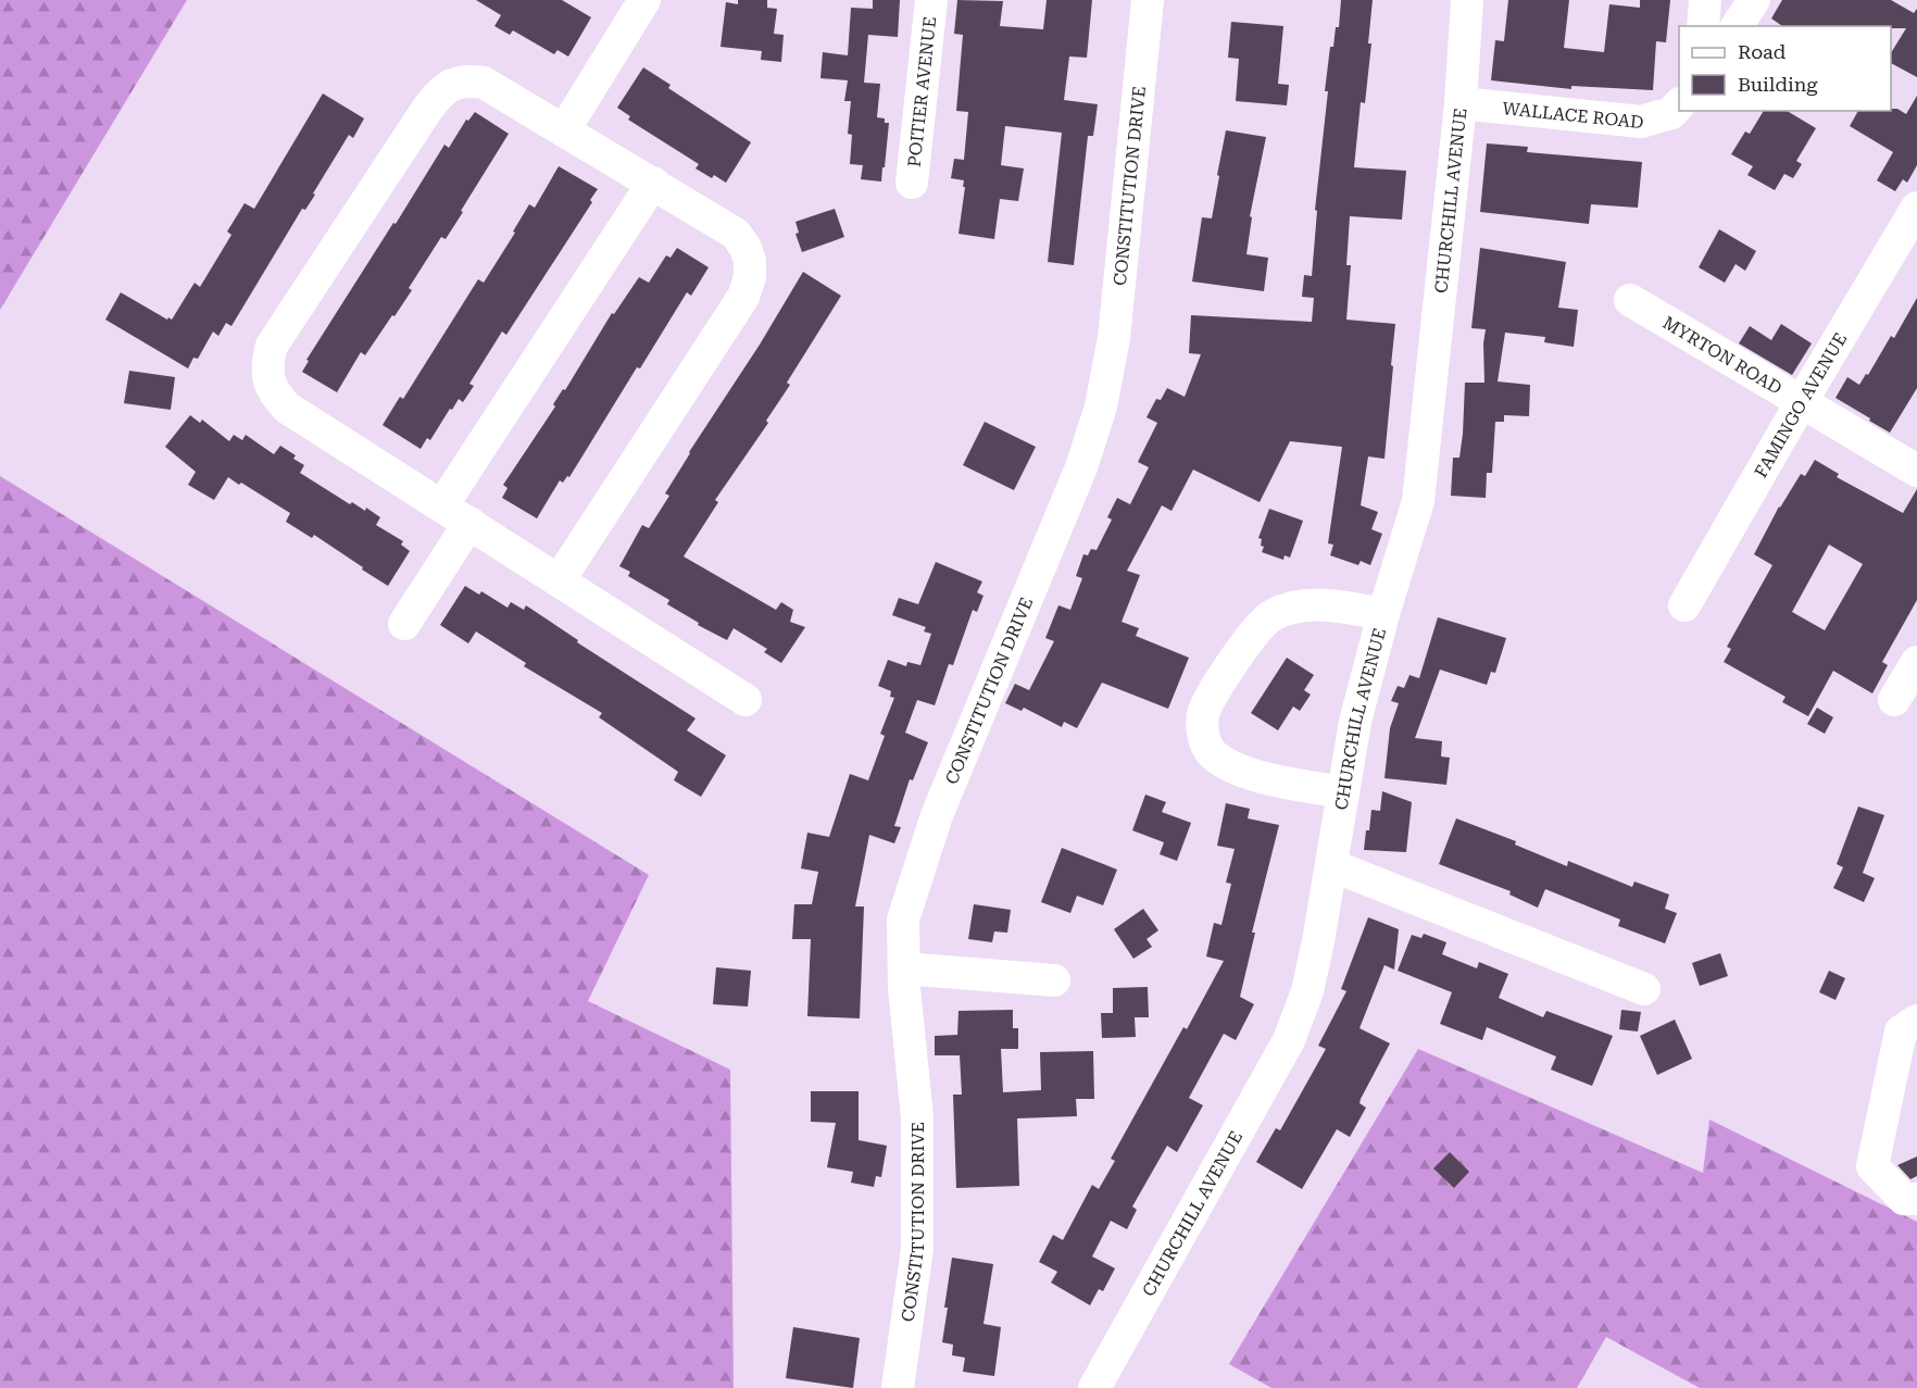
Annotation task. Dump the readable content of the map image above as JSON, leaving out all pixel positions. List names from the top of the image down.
{
  "streets": {
    "street": [
      "POITIER AVENUE",
      "WALLACE ROAD",
      "CONSTITUTION DRIVE",
      "CHURCHILL AVENUE",
      "MYRTON ROAD",
      "FAMINGO AVENUE"
    ]
  },
  "crossings": [
    ["WALLACE ROAD", "CHURCHILL AVENUE"],
    ["MYRTON ROAD", "FAMINGO AVENUE"]
  ],
  "legend": ["Road", "Building"]
}
